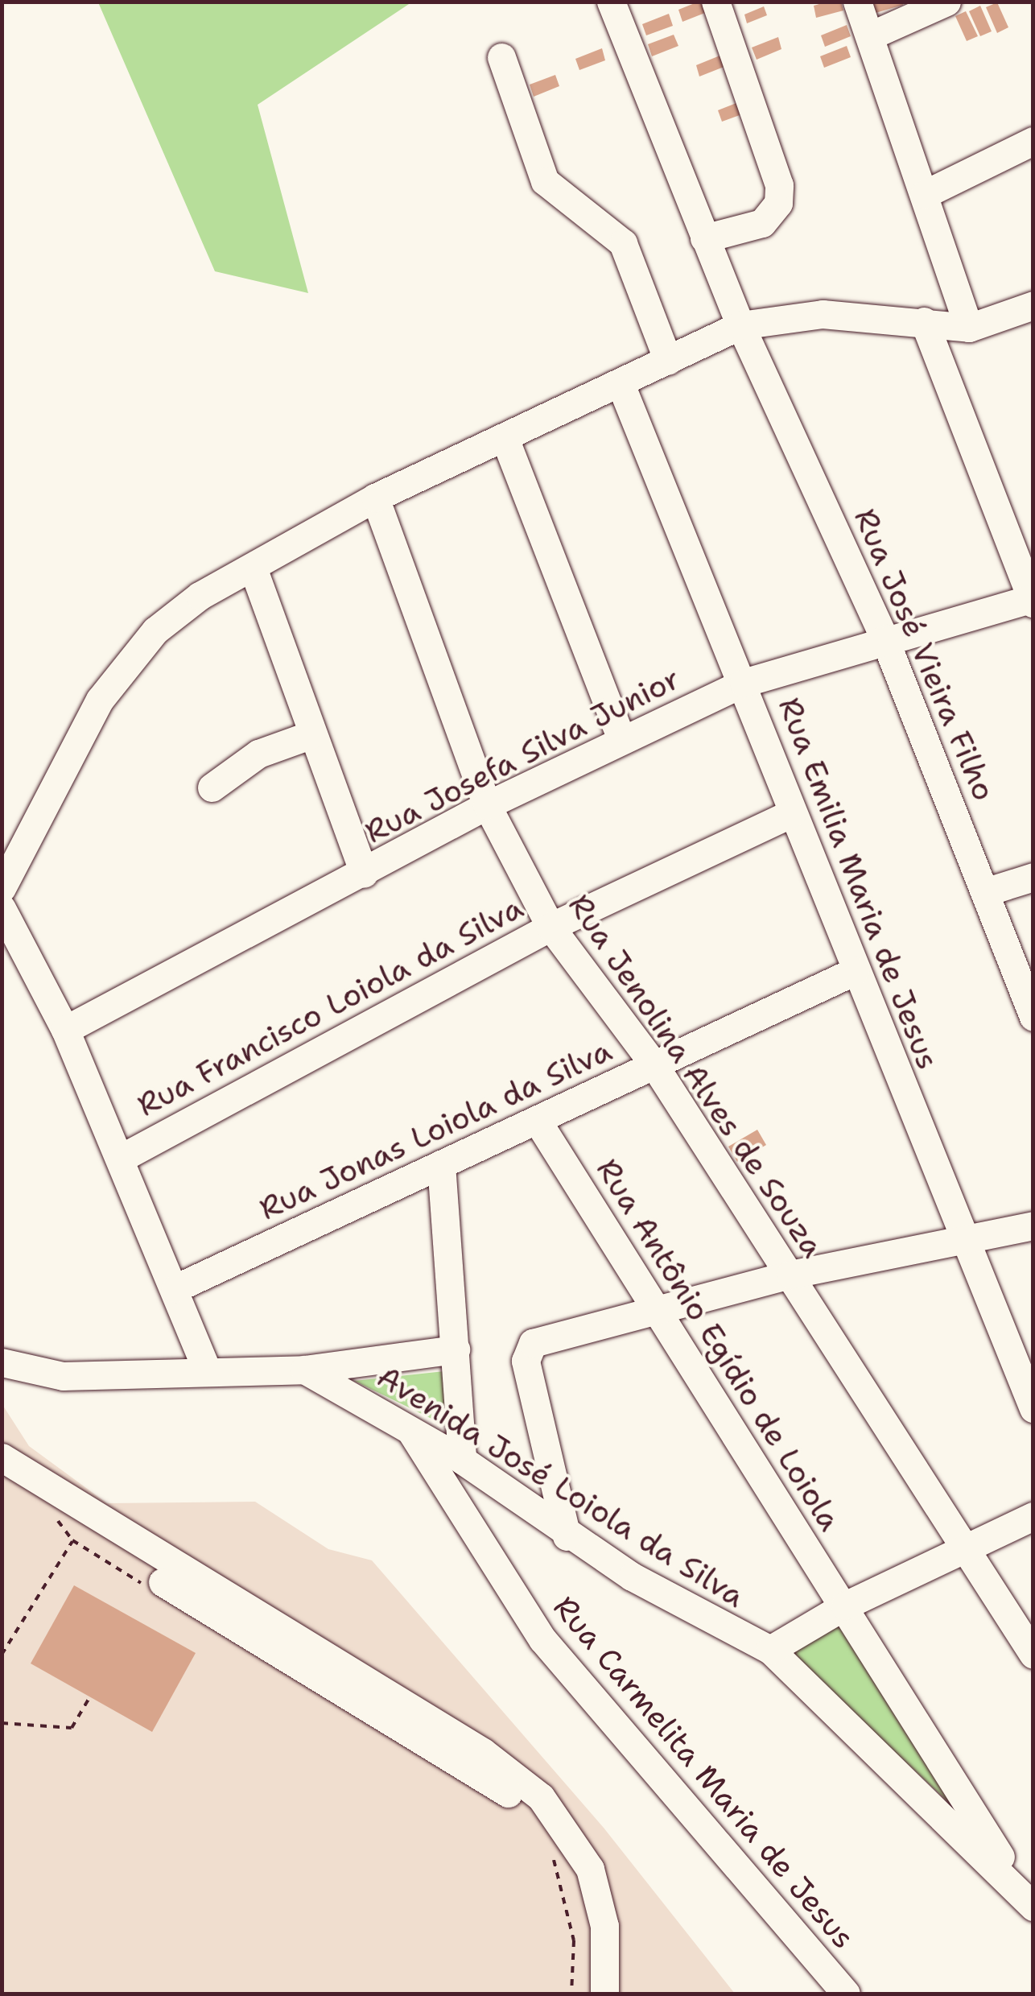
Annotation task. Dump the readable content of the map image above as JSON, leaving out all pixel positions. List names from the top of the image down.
{
  "streets": {
    "street": [
      "Rua José Vieira Filho",
      "Rua Josefa Silva Junior",
      "Rua Emilia Maria de Jesus",
      "Rua Francisco Loiola da Silva",
      "Rua Jenolina Alves de Souza",
      "Rua Jonas Loiola da Silva",
      "Rua Antônio Egídio de Loiola",
      "Avenida José Loiola da Silva",
      "Rua Carmelita Maria de Jesus"
    ]
  },
  "crossings": [
    ["Rua José Vieira Filho", "Rua Josefa Silva Junior"],
    ["Rua Josefa Silva Junior", "Rua Emilia Maria de Jesus"],
    ["Rua Josefa Silva Junior", "Rua Jenolina Alves de Souza"],
    ["Rua Emilia Maria de Jesus", "Rua Francisco Loiola da Silva"],
    ["Rua Emilia Maria de Jesus", "Rua Jonas Loiola da Silva"],
    ["Rua Francisco Loiola da Silva", "Rua Jenolina Alves de Souza"],
    ["Rua Jenolina Alves de Souza", "Rua Jonas Loiola da Silva"],
    ["Rua Jonas Loiola da Silva", "Rua Antônio Egídio de Loiola"],
    ["Rua Antônio Egídio de Loiola", "Avenida José Loiola da Silva"],
    ["Avenida José Loiola da Silva", "Rua Carmelita Maria de Jesus"]
  ]
}
